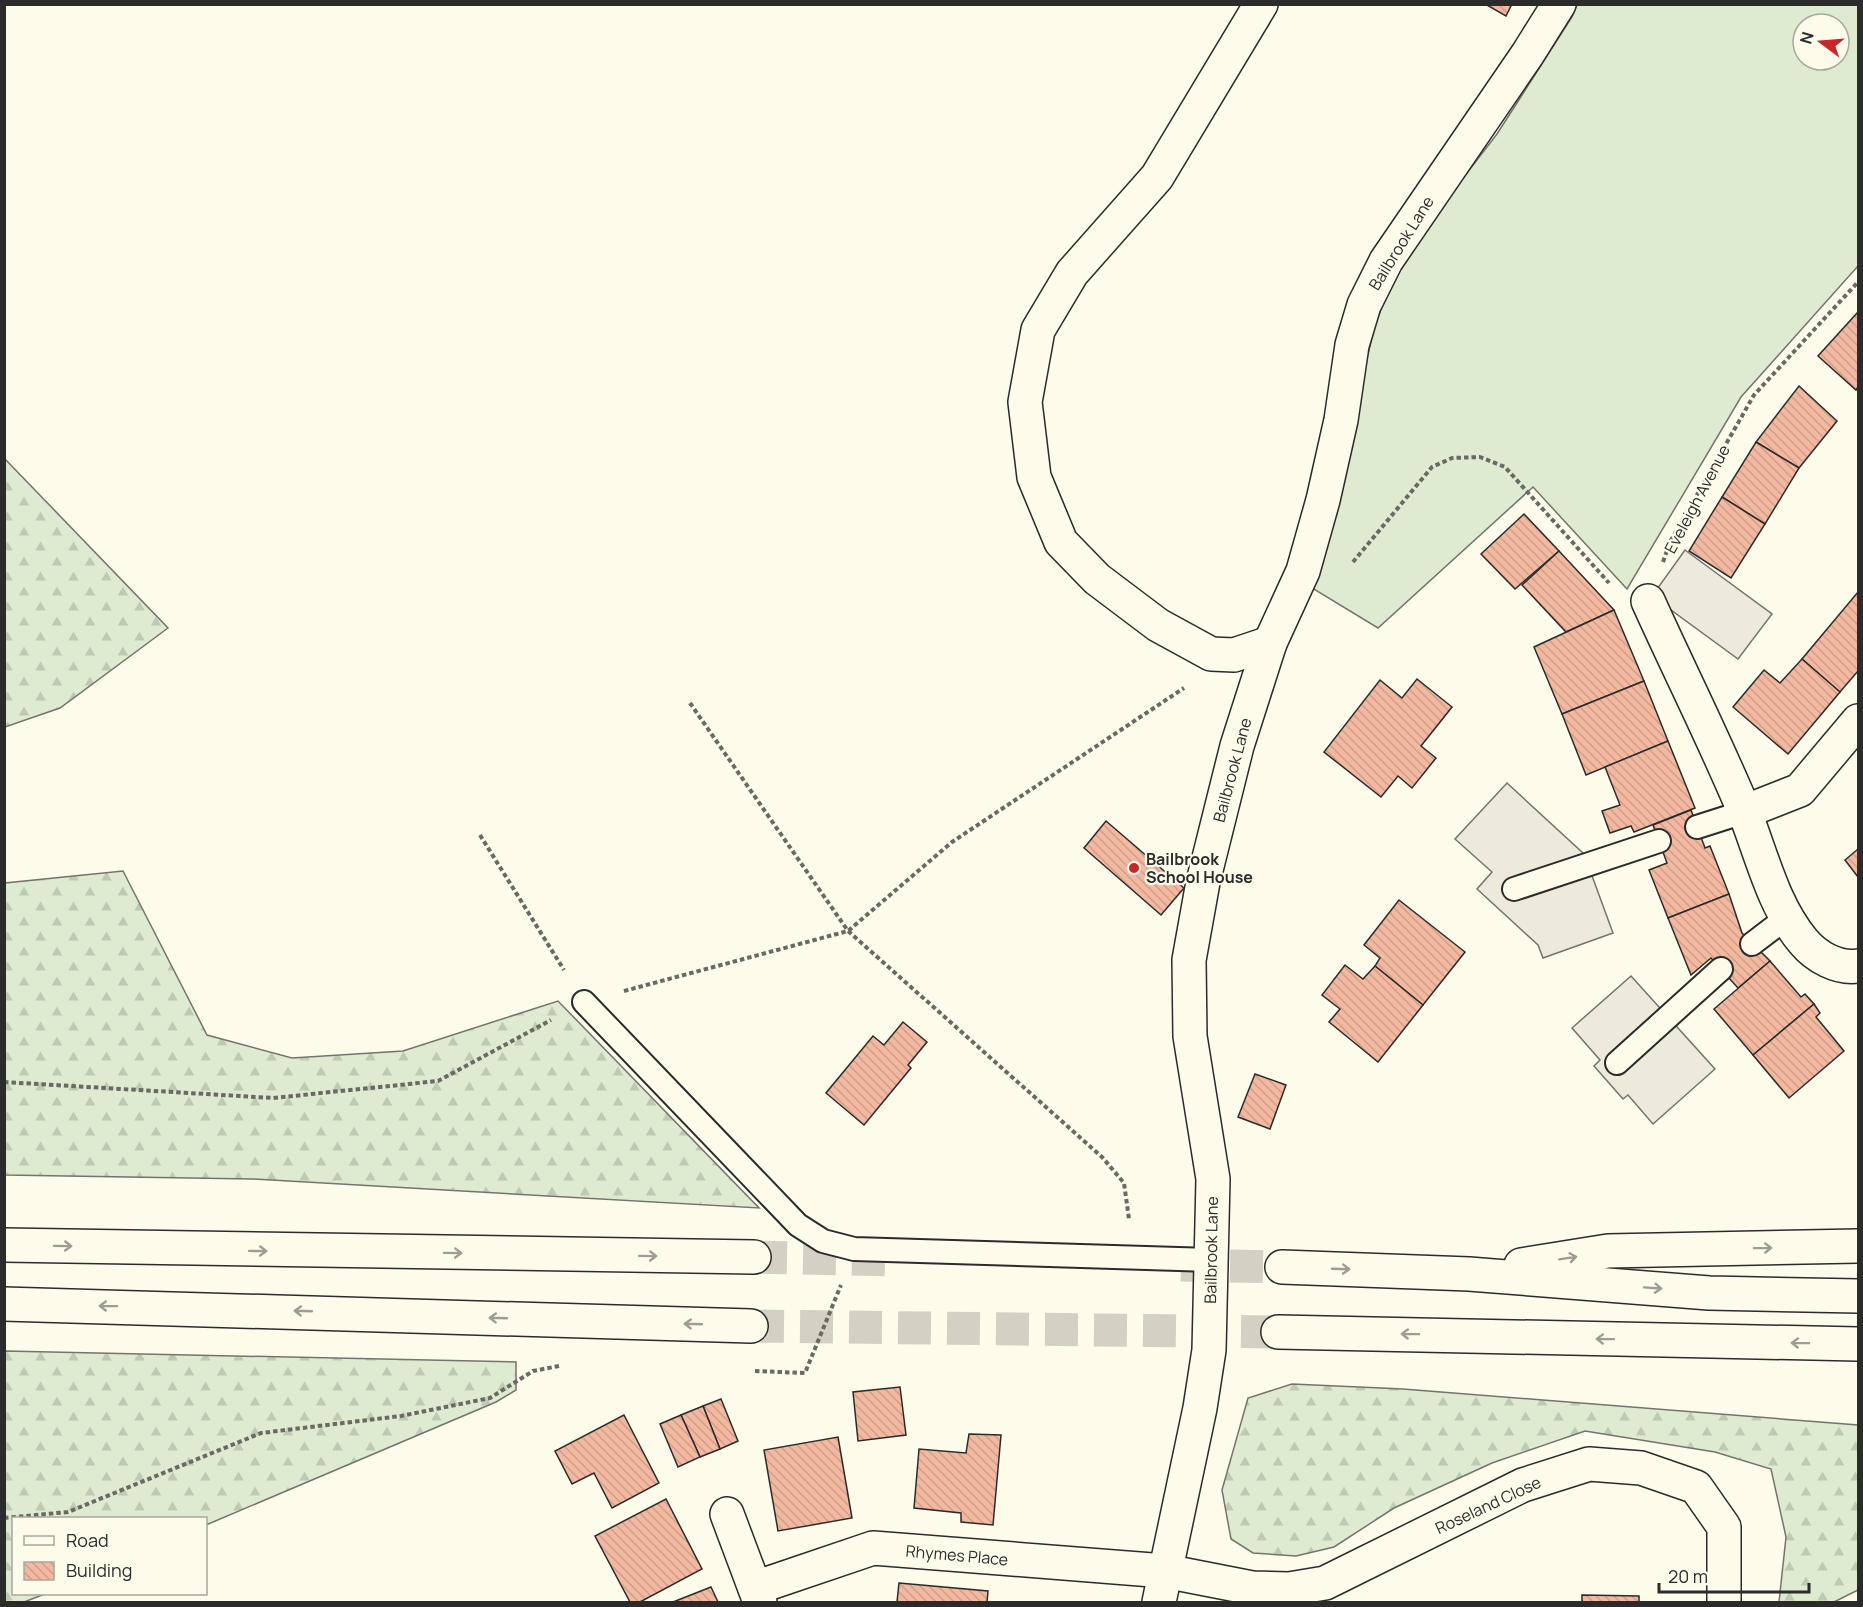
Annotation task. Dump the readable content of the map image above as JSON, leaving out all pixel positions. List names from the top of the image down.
{
  "streets": {
    "main road": ["Bailbrook Lane", "Roseland Close", "Rhymes Place"],
    "path": ["Eveleigh Avenue"]
  },
  "crossings": [
    ["Bailbrook Lane", "Roseland Close"],
    ["Bailbrook Lane", "Rhymes Place"],
    ["Roseland Close", "Rhymes Place"]
  ],
  "places": ["Bailbrook School House"],
  "legend": ["Road", "Building"],
  "scale_bar": "20 m",
  "north": "left"
}
